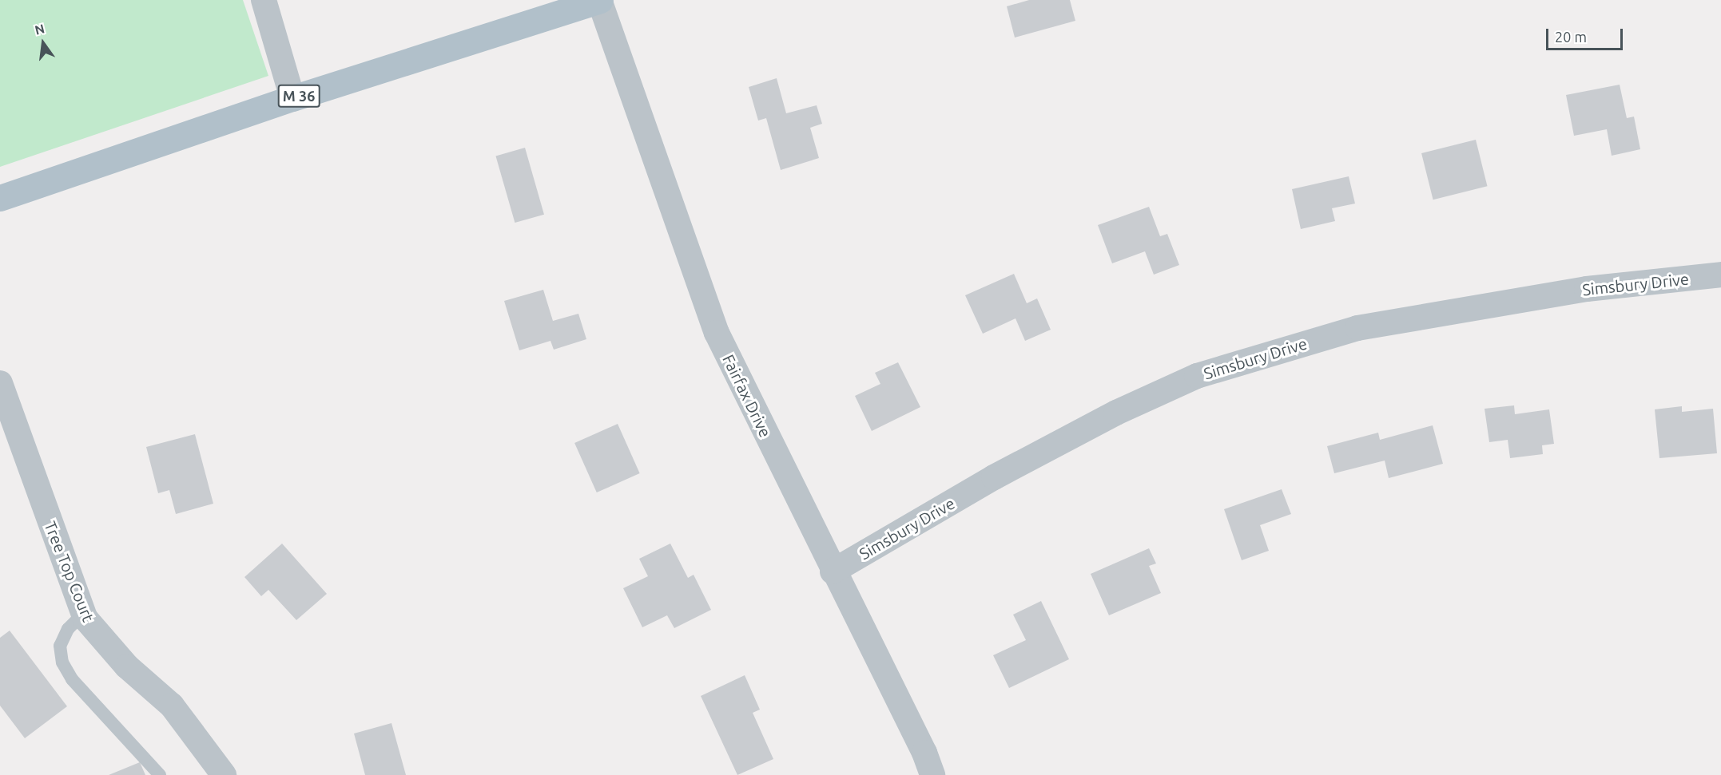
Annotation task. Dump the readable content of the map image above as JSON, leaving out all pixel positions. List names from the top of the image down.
{
  "streets": {
    "main road": ["M 36"],
    "street": ["Simsbury Drive", "Fairfax Drive", "Tree Top Court"]
  },
  "crossings": [
    ["M 36", "Fairfax Drive"],
    ["Simsbury Drive", "Fairfax Drive"]
  ],
  "scale_bar": "20 m",
  "north": "top"
}
